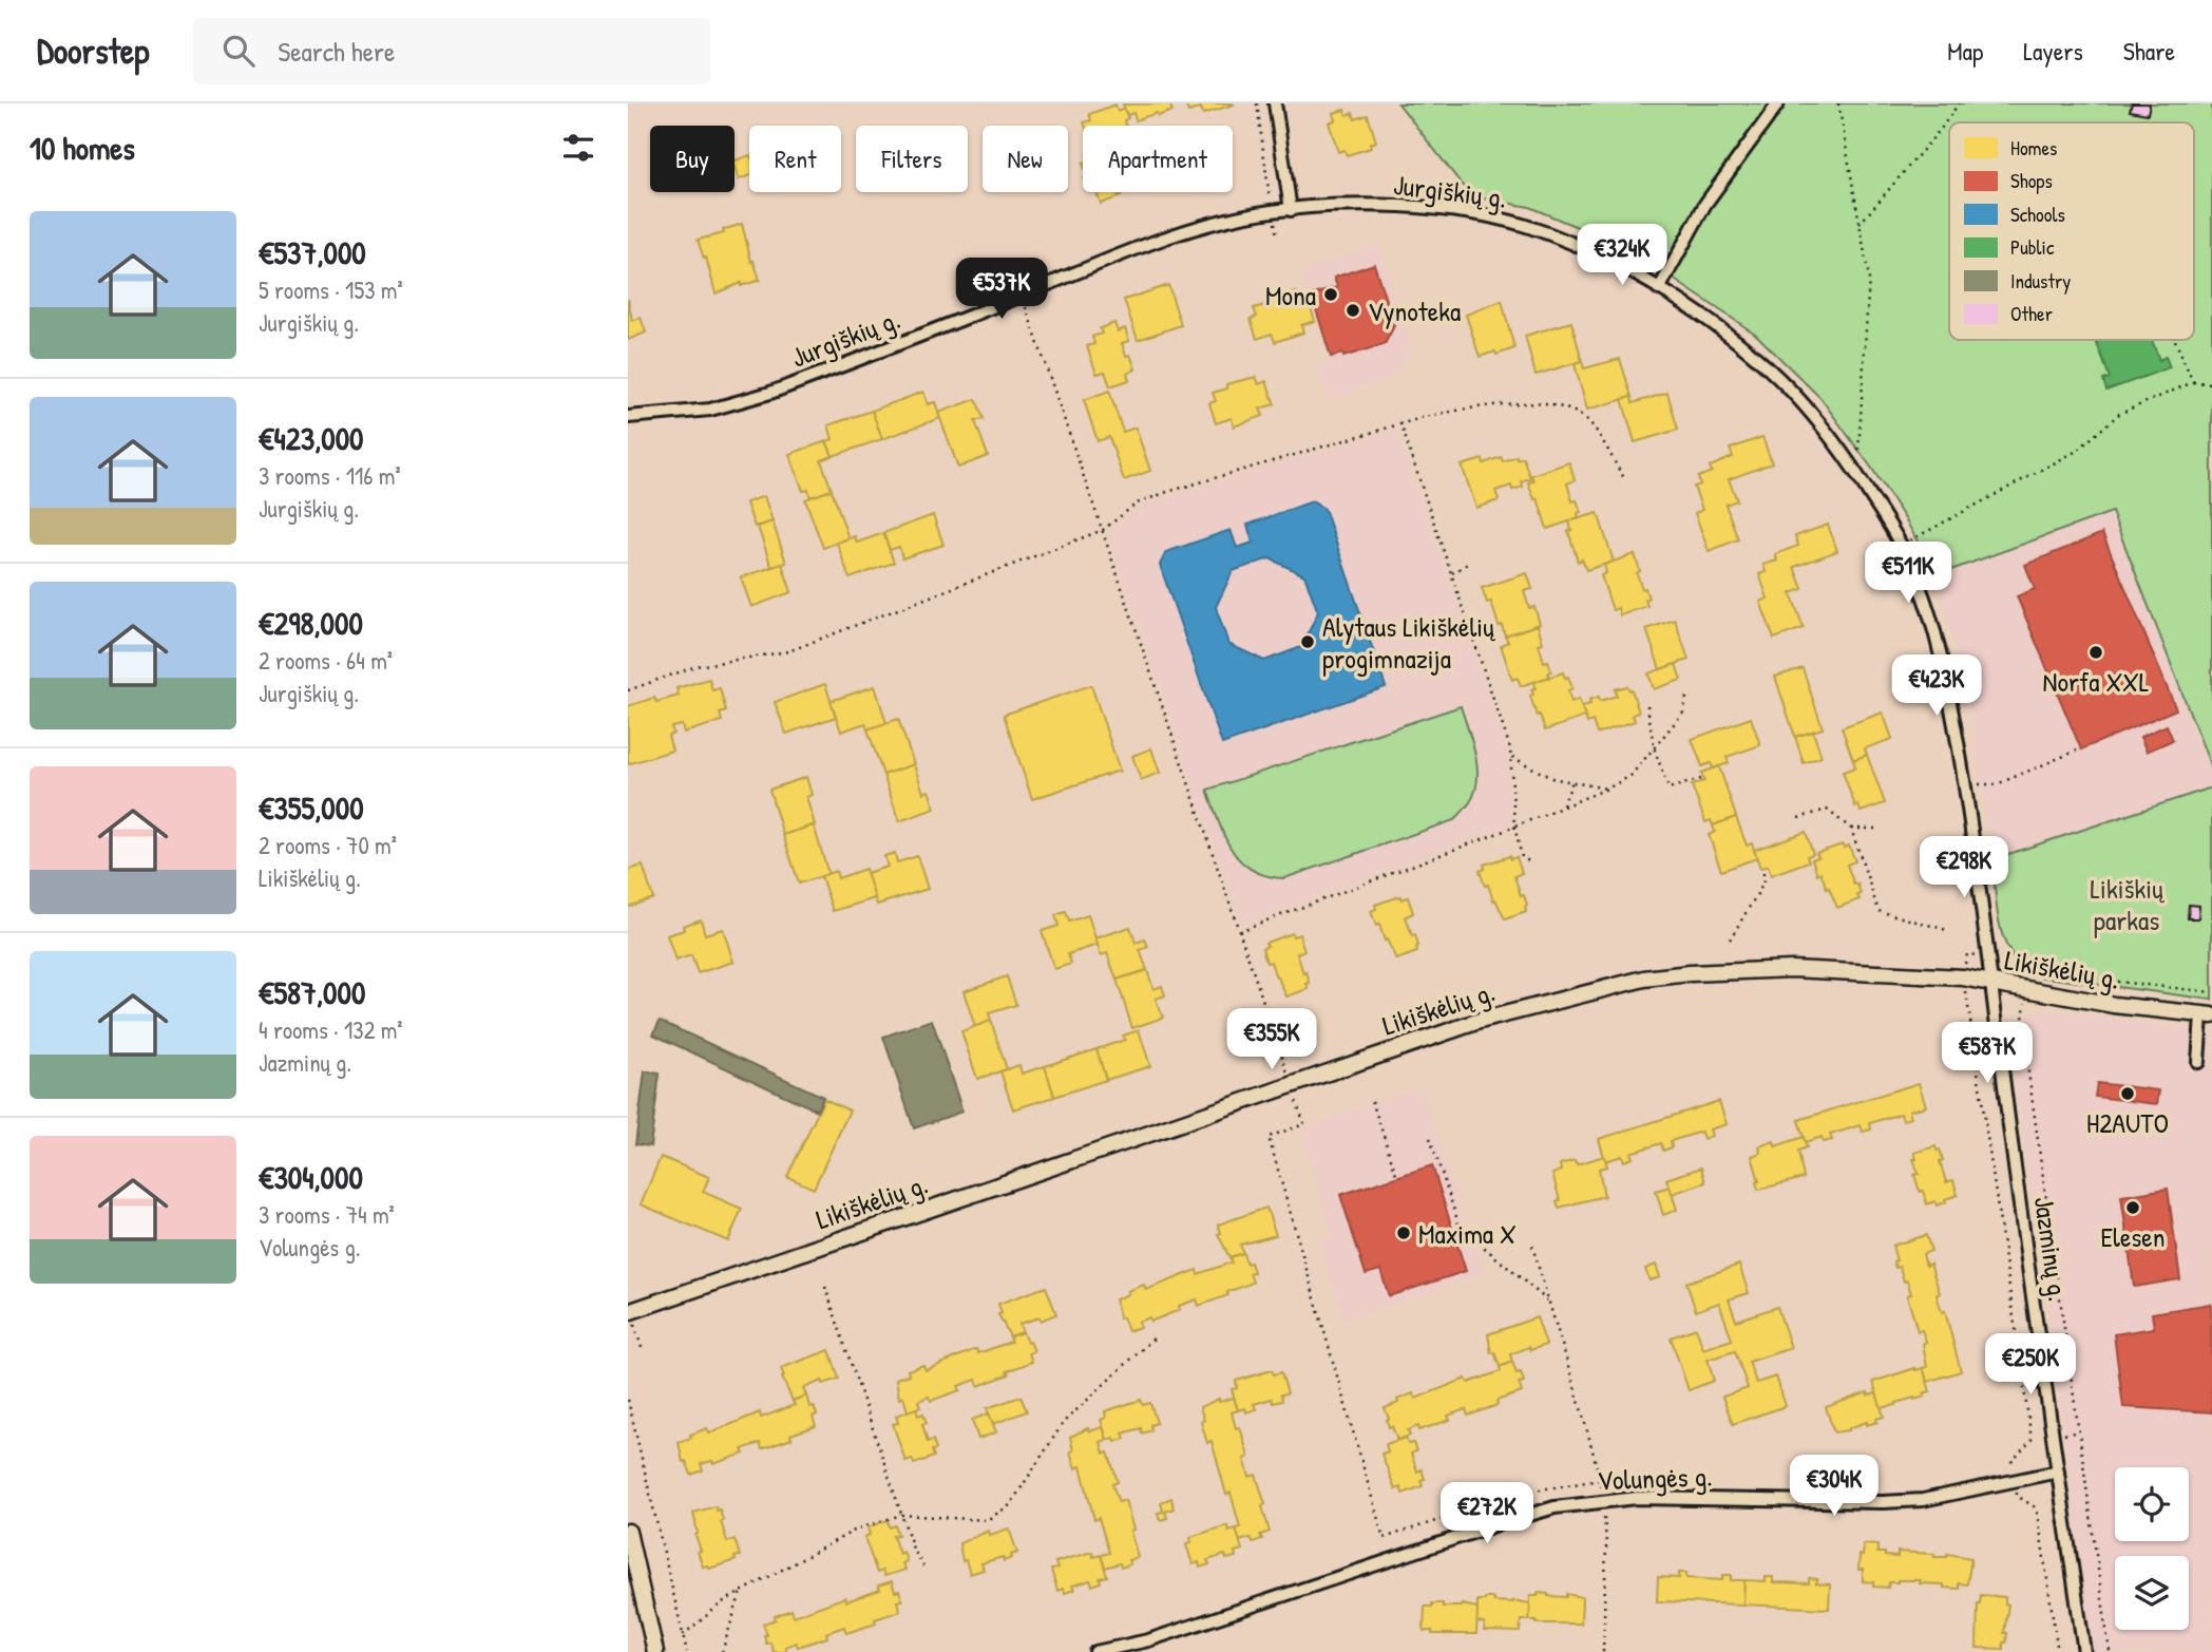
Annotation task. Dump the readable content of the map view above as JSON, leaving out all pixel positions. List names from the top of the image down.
{
  "streets": {
    "street": [
      "Jurgiškių g.",
      "Likiškėlių g.",
      "Jazminų g.",
      "Volungės g."
    ]
  },
  "crossings": [
    ["Jurgiškių g.", "Likiškėlių g."],
    ["Jurgiškių g.", "Jazminų g."],
    ["Likiškėlių g.", "Jazminų g."],
    ["Jazminų g.", "Volungės g."]
  ],
  "parks": ["Likiškių parkas"],
  "places": [
    "Mona",
    "Vynoteka",
    "Alytaus Likiškėlių progimnazija",
    "Norfa XXL",
    "H2AUTO",
    "Elesen",
    "Maxima X"
  ],
  "legend": [
    "Homes",
    "Shops",
    "Schools",
    "Public",
    "Industry",
    "Other"
  ],
  "page": {
    "header": "Doorstep",
    "search": "Search here",
    "nav": ["Map", "Layers", "Share"],
    "heading": "10 homes",
    "chip": [
      "Buy",
      "Rent",
      "Filters",
      "New",
      "Apartment"
    ],
    "list": [
      {
        "name": "€537,000",
        "note": "5 rooms · 153 m² · Jurgiškių g."
      },
      {
        "name": "€423,000",
        "note": "3 rooms · 116 m² · Jurgiškių g."
      },
      {
        "name": "€298,000",
        "note": "2 rooms · 64 m² · Jurgiškių g."
      },
      {
        "name": "€355,000",
        "note": "2 rooms · 70 m² · Likiškėlių g."
      },
      {
        "name": "€587,000",
        "note": "4 rooms · 132 m² · Jazminų g."
      },
      {
        "name": "€304,000",
        "note": "3 rooms · 74 m² · Volungės g."
      }
    ],
    "price": [
      "€324K",
      "€537K",
      "€511K",
      "€423K",
      "€298K",
      "€355K",
      "€587K",
      "€250K",
      "€304K",
      "€272K"
    ]
  }
}
